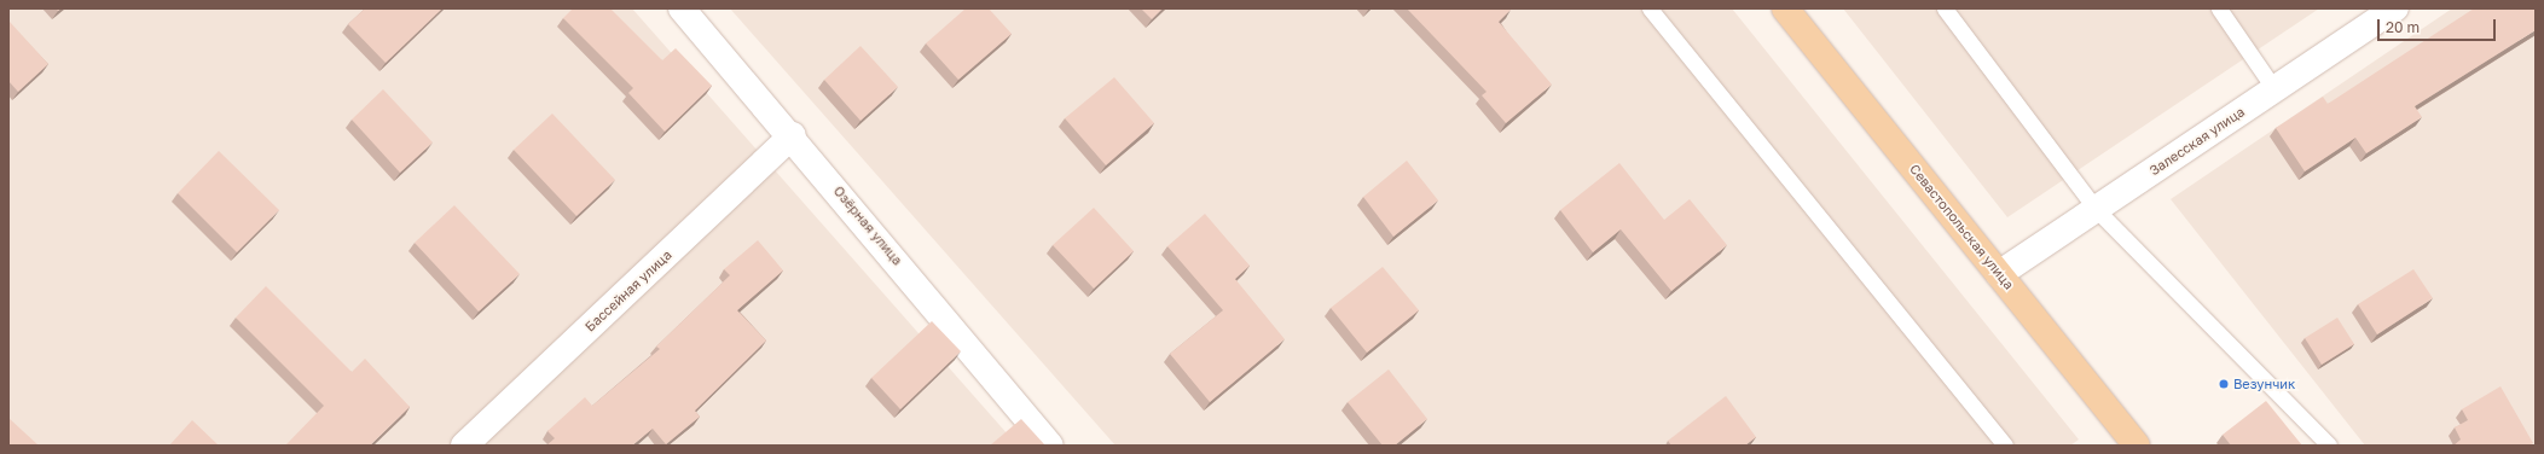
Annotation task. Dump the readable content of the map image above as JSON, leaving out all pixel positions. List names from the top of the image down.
{
  "streets": {
    "main road": ["Севастопольская улица"],
    "street": ["Залесская улица", "Озёрная улица", "Бассейная улица"]
  },
  "crossings": [
    ["Залесская улица", "Севастопольская улица"],
    ["Озёрная улица", "Бассейная улица"]
  ],
  "places": ["Везунчик"],
  "scale_bar": "20 m"
}
